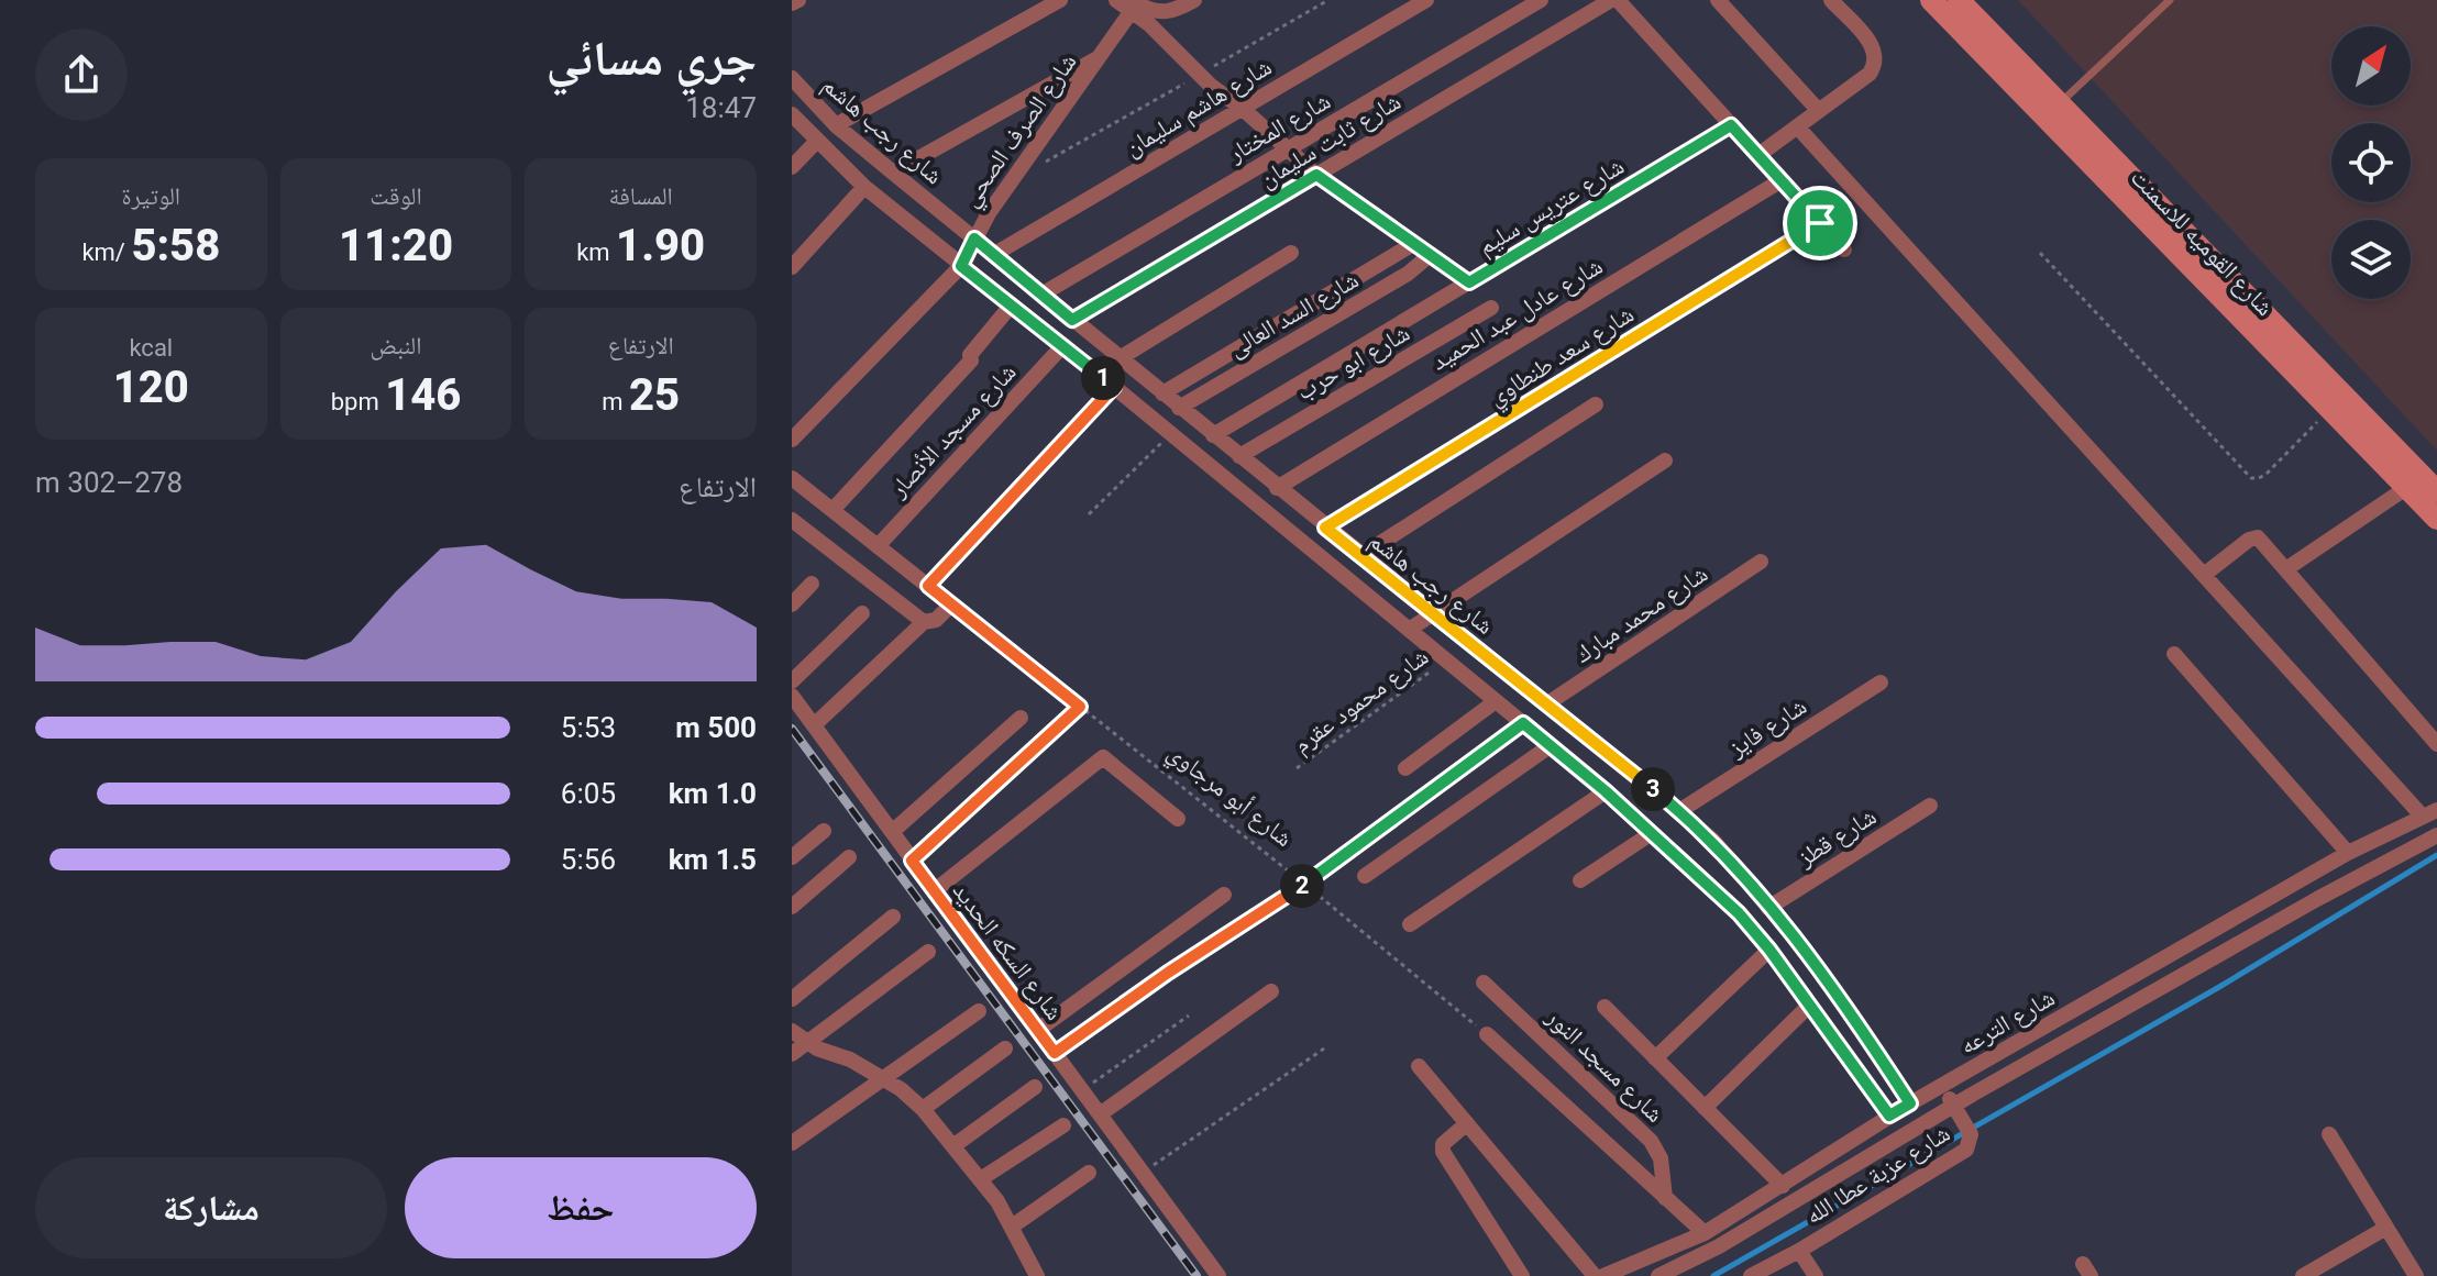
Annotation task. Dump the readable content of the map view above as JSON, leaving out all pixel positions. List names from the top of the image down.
{
  "streets": {
    "main road": ["شارع القوميه للاسمنت"],
    "street": [
      "شارع هاشم سليمان",
      "شارع المختار",
      "شارع رجب هاشم",
      "شارع الصرف الصحي",
      "شارع ثابت سليمان",
      "شارع عتريس سليم",
      "شارع السد العالى",
      "شارع عادل عبد الحميد",
      "شارع سعد طنطاوي",
      "شارع ابو حرب",
      "شارع مسجد الأنصار",
      "شارع محمد مبارك",
      "شارع فايز",
      "شارع قطز",
      "شارع السكه الحديد",
      "شارع الترعه",
      "شارع مسجد النور",
      "شارع عزبة عطا الله"
    ],
    "path": ["شارع محمود عقرم", "شارع أبو مرجاوي"]
  },
  "crossings": [
    ["شارع هاشم سليمان", "شارع رجب هاشم"],
    ["شارع المختار", "شارع رجب هاشم"],
    ["شارع رجب هاشم", "شارع الصرف الصحي"],
    ["شارع رجب هاشم", "شارع ثابت سليمان"],
    ["شارع رجب هاشم", "شارع عتريس سليم"],
    ["شارع رجب هاشم", "شارع السد العالى"],
    ["شارع رجب هاشم", "شارع عادل عبد الحميد"],
    ["شارع رجب هاشم", "شارع سعد طنطاوي"],
    ["شارع رجب هاشم", "شارع ابو حرب"],
    ["شارع رجب هاشم", "شارع مسجد الأنصار"],
    ["شارع رجب هاشم", "شارع محمد مبارك"],
    ["شارع رجب هاشم", "شارع محمود عقرم"],
    ["شارع رجب هاشم", "شارع فايز"],
    ["شارع رجب هاشم", "شارع قطز"],
    ["شارع رجب هاشم", "شارع الترعه"],
    ["شارع الترعه", "شارع عزبة عطا الله"]
  ],
  "north": "top right",
  "page": {
    "heading": ["جري مسائي", "18:47"],
    "stats": [
      ["المسافة", "1.90 km"],
      ["الوقت", "11:20"],
      ["الوتيرة", "5:58 /km"],
      ["الارتفاع", "25 m"],
      ["النبض", "146 bpm"],
      ["kcal", "120"]
    ],
    "pins": ["1", "3", "2"],
    "chart": ["الارتفاع", "278–302 m"],
    "list": [
      {
        "name": "500 m",
        "note": "5:53"
      },
      {
        "name": "1.0 km",
        "note": "6:05"
      },
      {
        "name": "1.5 km",
        "note": "5:56"
      }
    ],
    "buttons": ["حفظ", "مشاركة"]
  }
}
